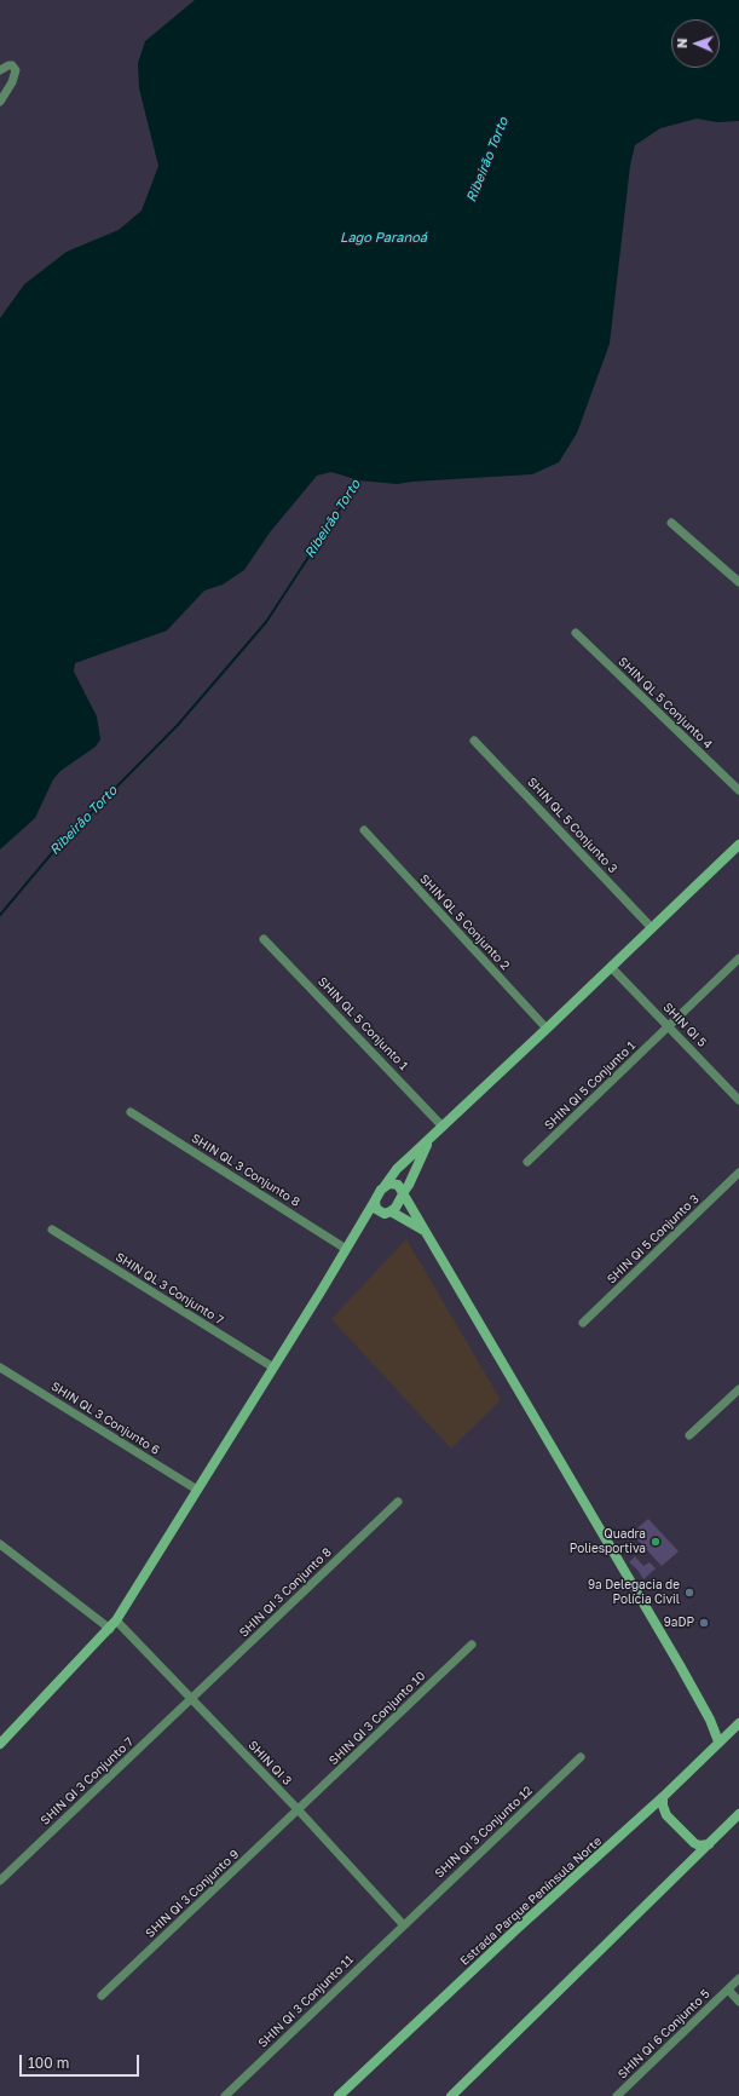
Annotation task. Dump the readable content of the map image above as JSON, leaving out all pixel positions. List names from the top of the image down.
{
  "streets": {
    "street": [
      "SHIN QL 5 Conjunto 4",
      "SHIN QL 5 Conjunto 3",
      "SHIN QL 5 Conjunto 2",
      "SHIN QL 5 Conjunto 1",
      "SHIN QI 5",
      "SHIN QI 5 Conjunto 1",
      "SHIN QL 3 Conjunto 8",
      "SHIN QI 5 Conjunto 3",
      "SHIN QL 3 Conjunto 7",
      "SHIN QL 3 Conjunto 6",
      "SHIN QI 3 Conjunto 8",
      "SHIN QI 3 Conjunto 10",
      "SHIN QI 3",
      "SHIN QI 3 Conjunto 7",
      "SHIN QI 3 Conjunto 12",
      "SHIN QI 3 Conjunto 9",
      "Estrada Parque Península Norte",
      "SHIN QI 3 Conjunto 11",
      "SHIN QI 6 Conjunto 5"
    ]
  },
  "crossings": [
    ["SHIN QI 5", "SHIN QI 5 Conjunto 1"],
    ["SHIN QI 3 Conjunto 8", "SHIN QI 3"],
    ["SHIN QI 3 Conjunto 8", "SHIN QI 3 Conjunto 7"],
    ["SHIN QI 3 Conjunto 10", "SHIN QI 3"],
    ["SHIN QI 3 Conjunto 10", "SHIN QI 3 Conjunto 9"],
    ["SHIN QI 3", "SHIN QI 3 Conjunto 7"],
    ["SHIN QI 3", "SHIN QI 3 Conjunto 12"],
    ["SHIN QI 3", "SHIN QI 3 Conjunto 9"],
    ["SHIN QI 3", "SHIN QI 3 Conjunto 11"],
    ["SHIN QI 3 Conjunto 12", "SHIN QI 3 Conjunto 11"]
  ],
  "water": ["Ribeirão Torto", "Lago Paranoá"],
  "places": ["Quadra Poliesportiva", "9ª Delegacia de Polícia Civil", "9ªDP"],
  "scale_bar": "100 m",
  "north": "left"
}
